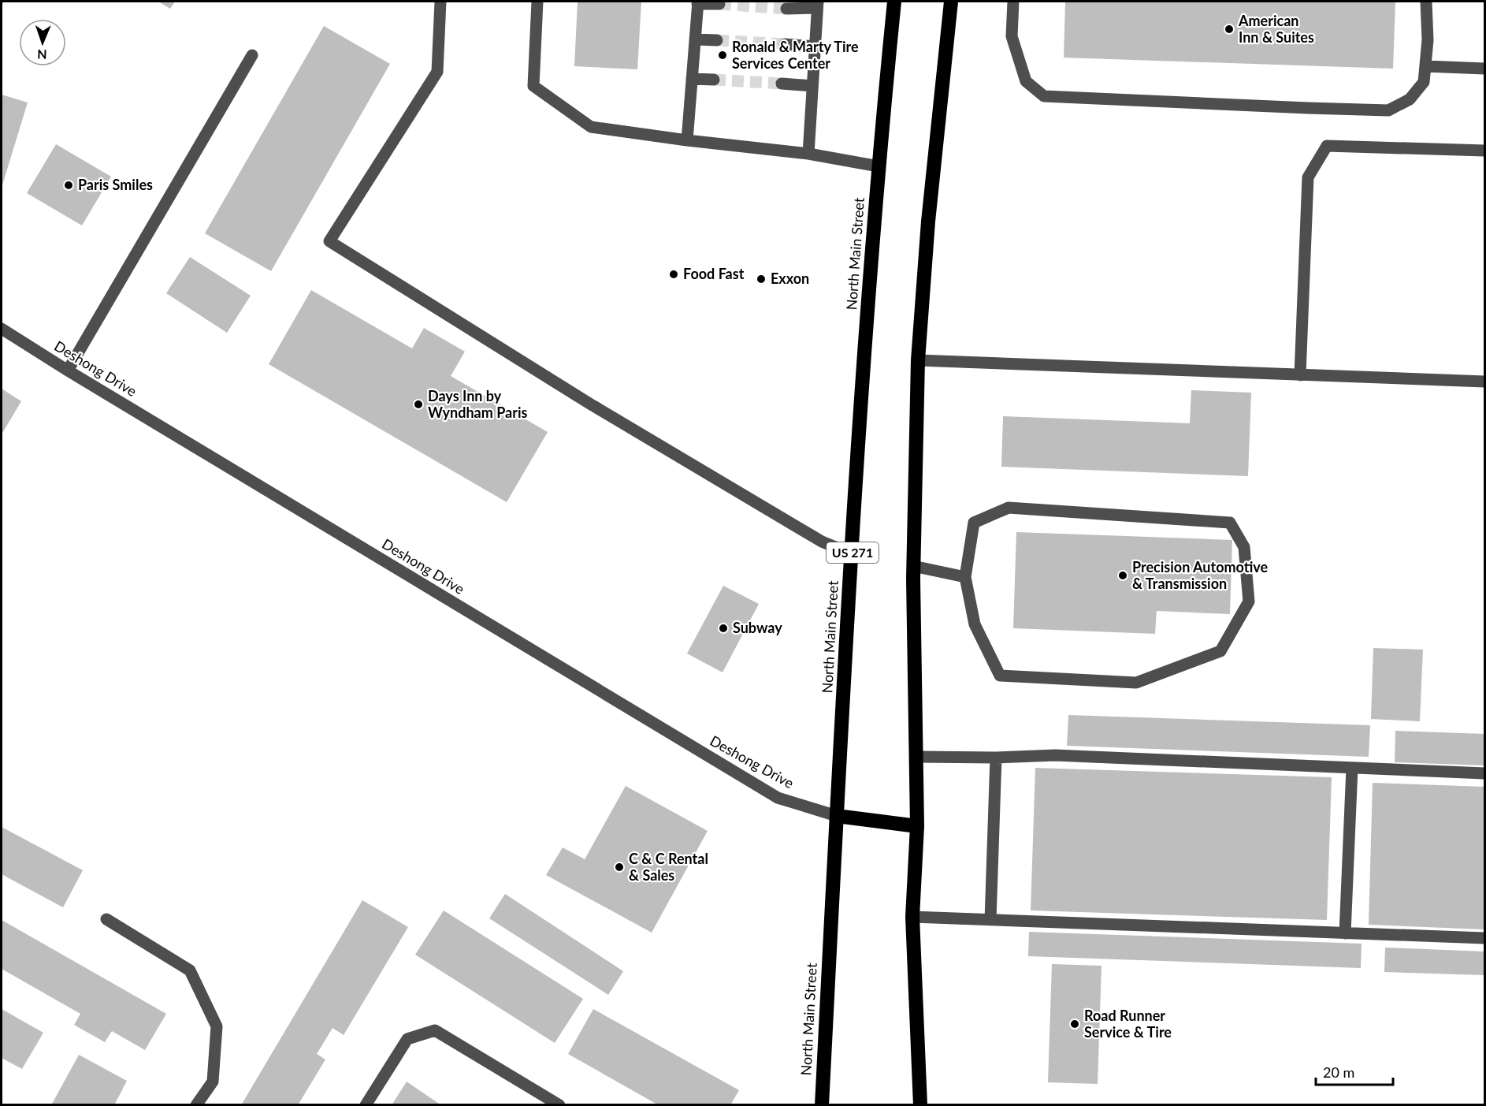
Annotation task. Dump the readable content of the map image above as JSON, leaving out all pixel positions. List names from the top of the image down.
{
  "streets": {
    "highway": ["North Main Street", "US 271"],
    "street": ["Deshong Drive"]
  },
  "crossings": [
    ["North Main Street", "Deshong Drive"]
  ],
  "places": [
    "American Inn & Suites",
    "Ronald & Marty Tire Services Center",
    "Paris Smiles",
    "Food Fast",
    "Exxon",
    "Days Inn by Wyndham Paris",
    "Precision Automotive & Transmission",
    "Subway",
    "C & C Rental & Sales",
    "Road Runner Service & Tire"
  ],
  "scale_bar": "20 m",
  "north": "bottom"
}
